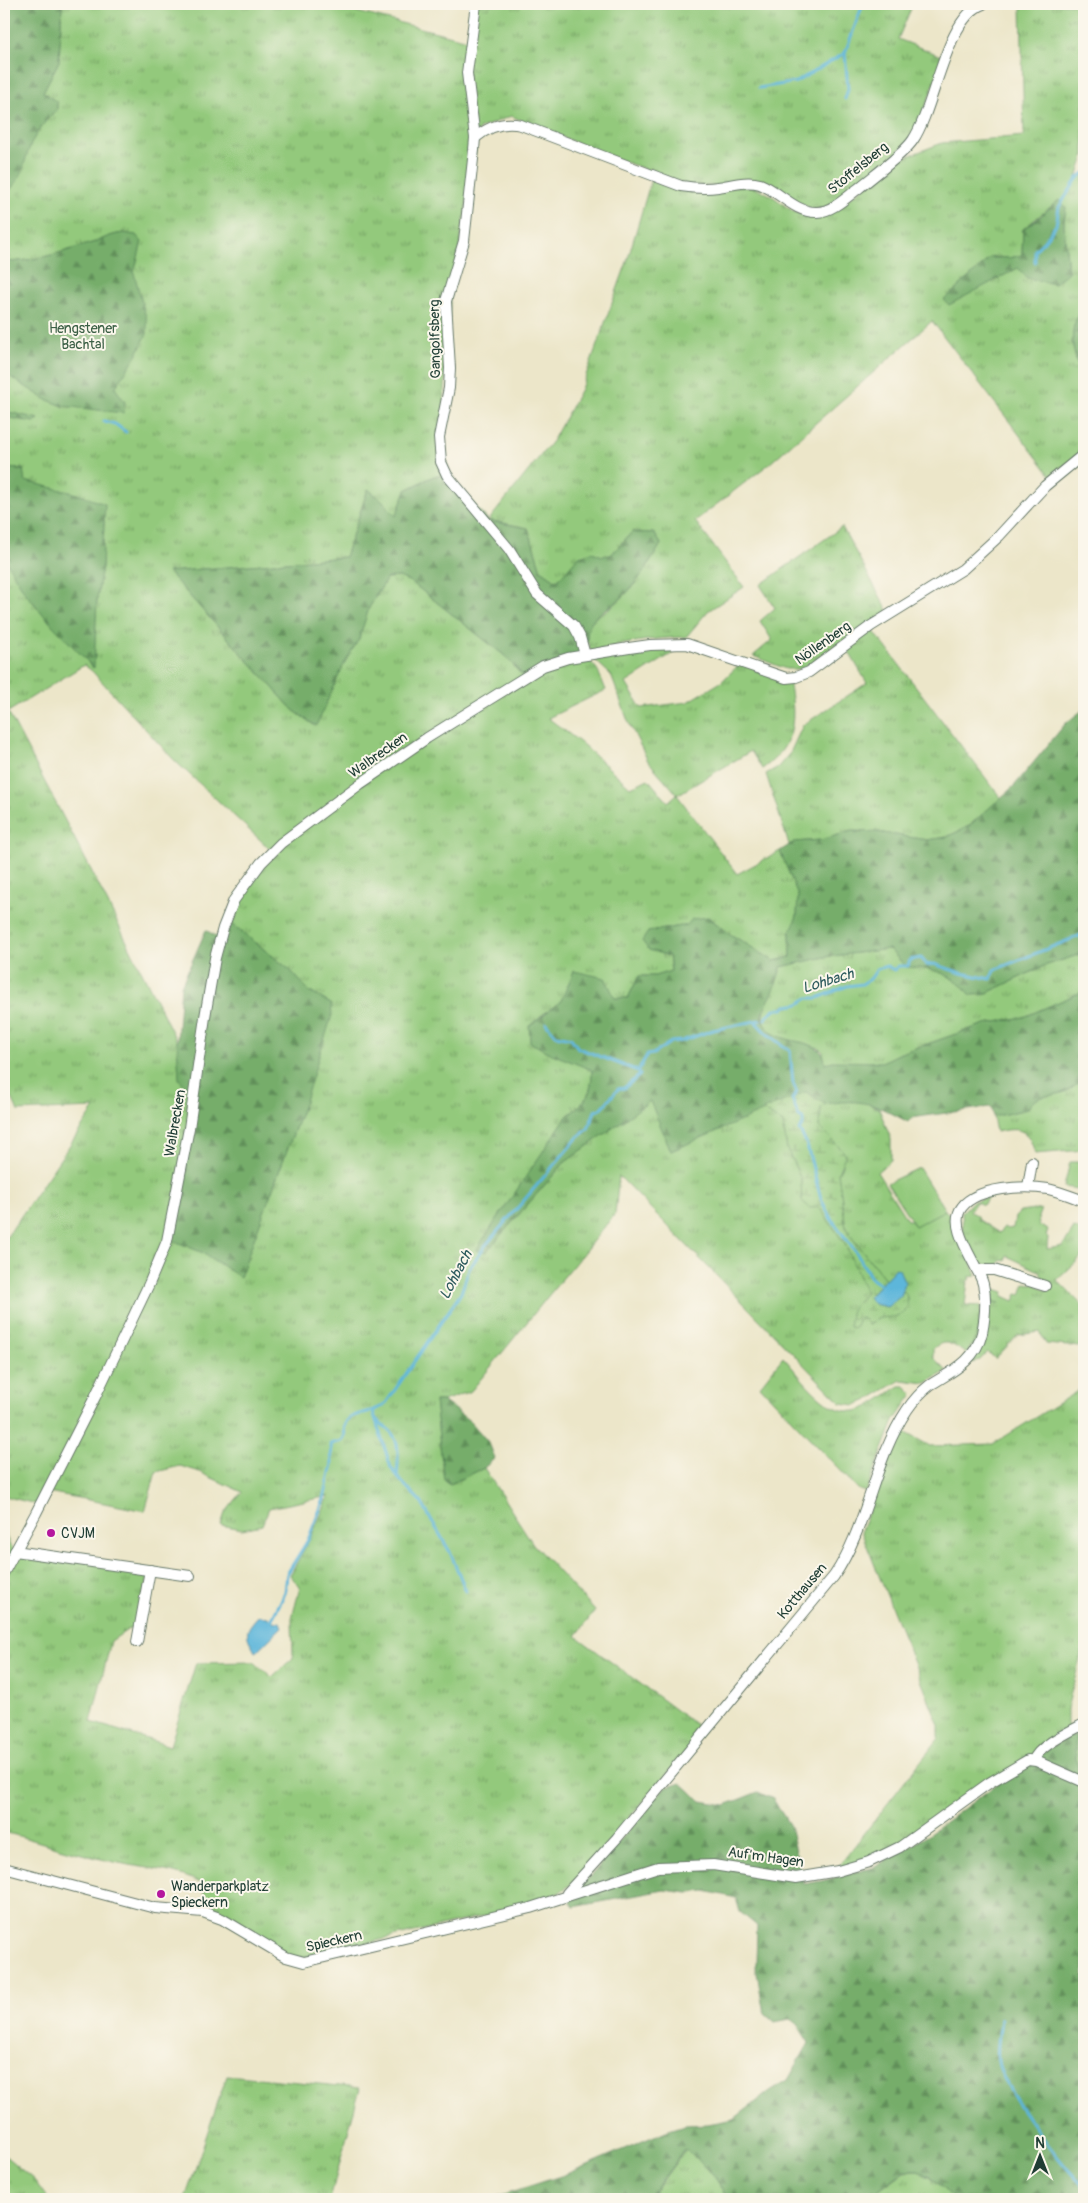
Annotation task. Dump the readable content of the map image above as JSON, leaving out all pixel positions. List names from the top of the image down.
{
  "streets": {
    "street": [
      "Stoffelsberg",
      "Gangolfsberg",
      "Nöllenberg",
      "Walbrecken",
      "Kotthausen",
      "Auf'm Hagen",
      "Spieckern"
    ]
  },
  "crossings": [
    ["Stoffelsberg", "Gangolfsberg"],
    ["Gangolfsberg", "Nöllenberg"],
    ["Nöllenberg", "Walbrecken"],
    ["Kotthausen", "Auf'm Hagen"],
    ["Kotthausen", "Spieckern"],
    ["Auf'm Hagen", "Spieckern"]
  ],
  "water": ["Lohbach"],
  "parks": ["Hengstener Bachtal"],
  "places": ["CVJM", "Wanderparkplatz Spieckern"],
  "north": "top"
}
